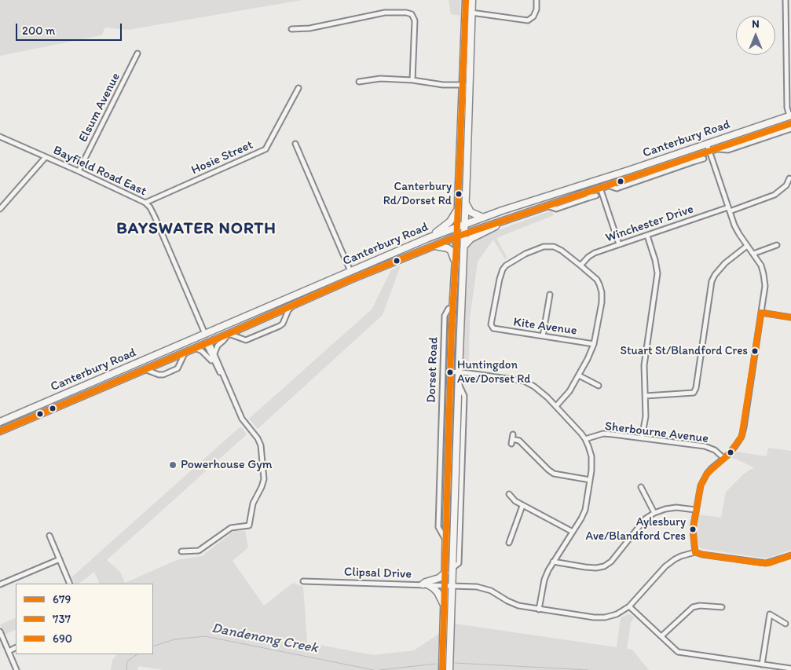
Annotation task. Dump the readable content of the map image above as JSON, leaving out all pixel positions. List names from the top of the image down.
{
  "streets": {
    "main road": ["Canterbury Road", "Dorset Road"],
    "street": [
      "Elsum Avenue",
      "Hosie Street",
      "Bayfield Road East",
      "Winchester Drive",
      "Kite Avenue",
      "Sherbourne Avenue",
      "Clipsal Drive"
    ]
  },
  "crossings": [
    ["Elsum Avenue", "Bayfield Road East"],
    ["Canterbury Road", "Bayfield Road East"],
    ["Canterbury Road", "Dorset Road"],
    ["Hosie Street", "Bayfield Road East"],
    ["Winchester Drive", "Kite Avenue"],
    ["Dorset Road", "Clipsal Drive"]
  ],
  "districts": ["BAYSWATER NORTH"],
  "water": ["Dandenong Creek"],
  "places": [
    "Canterbury Rd/Dorset Rd",
    "Stuart St/Blandford Cres",
    "Huntingdon Ave/Dorset Rd",
    "Powerhouse Gym",
    "Aylesbury Ave/Blandford Cres"
  ],
  "lines": ["transit line 737", "transit line 679", "transit line 690"],
  "legend": ["679", "737", "690"],
  "scale_bar": "200 m",
  "north": "top"
}
